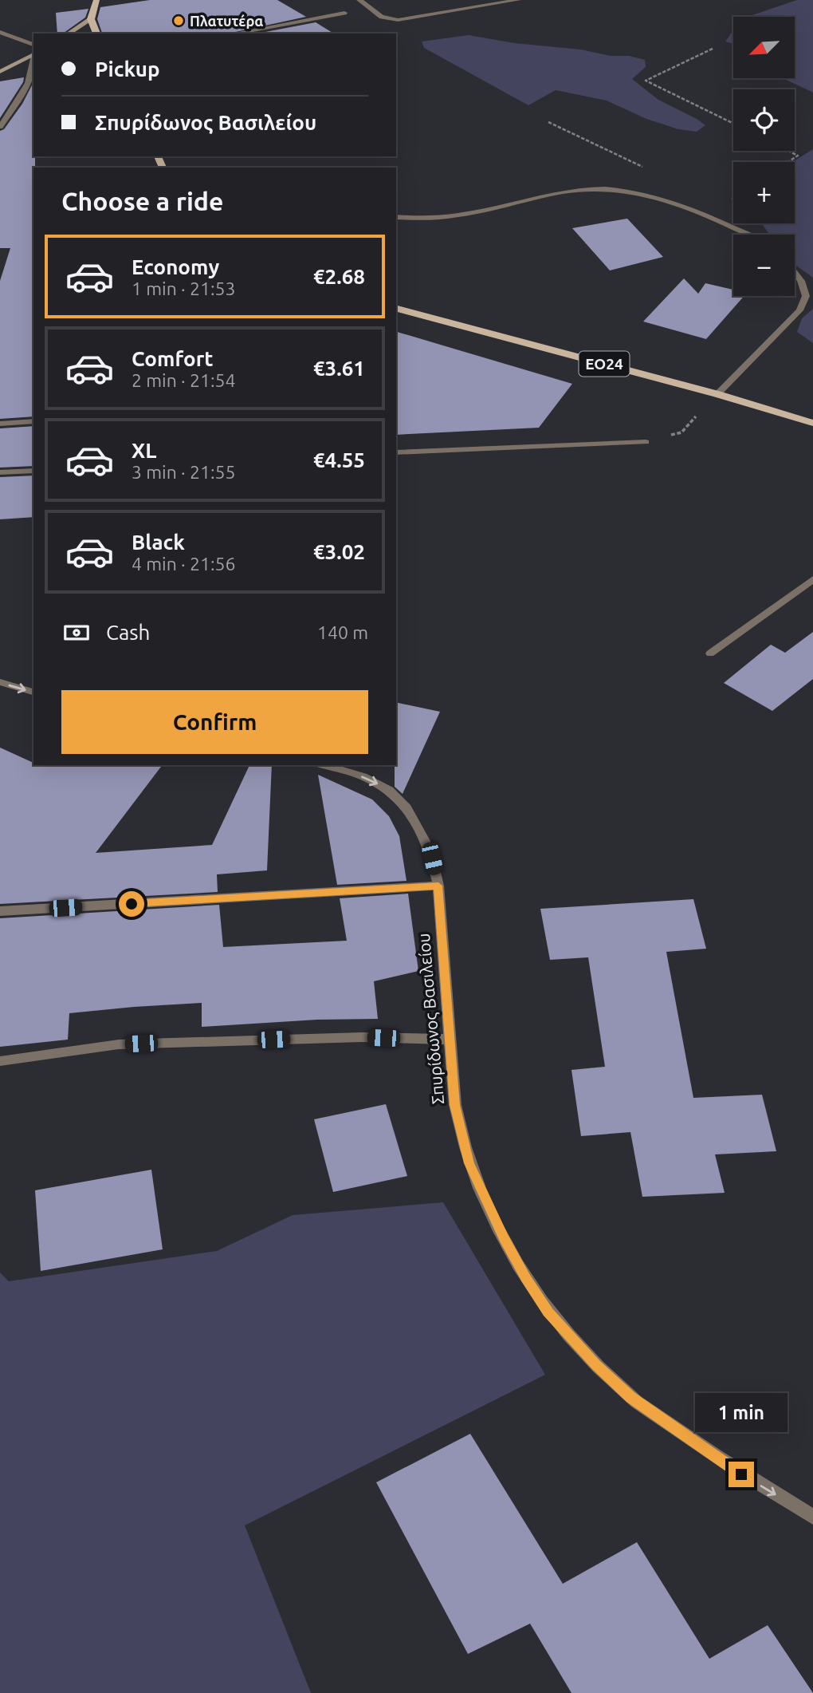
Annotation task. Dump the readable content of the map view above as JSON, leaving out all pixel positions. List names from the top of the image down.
{
  "streets": {
    "main road": ["ΕΟ24"],
    "street": ["Σπυρίδωνος Βασιλείου"]
  },
  "one_way": ["Σπυρίδωνος Βασιλείου"],
  "places": ["Πλατυτέρα"],
  "north": "bottom left",
  "page": {
    "map_buttons": ["+", "−"],
    "banner": ["Pickup", "Σπυρίδωνος Βασιλείου"],
    "heading": "Choose a ride",
    "list": [
      {
        "name": "Economy",
        "note": "1 min · 21:53",
        "value": "€2.68"
      },
      {
        "name": "Comfort",
        "note": "2 min · 21:54",
        "value": "€3.61"
      },
      {
        "name": "XL",
        "note": "3 min · 21:55",
        "value": "€4.55"
      },
      {
        "name": "Black",
        "note": "4 min · 21:56",
        "value": "€3.02"
      }
    ],
    "pay": ["Cash", "140 m"],
    "buttons": "Confirm",
    "bubble": "1 min"
  }
}
